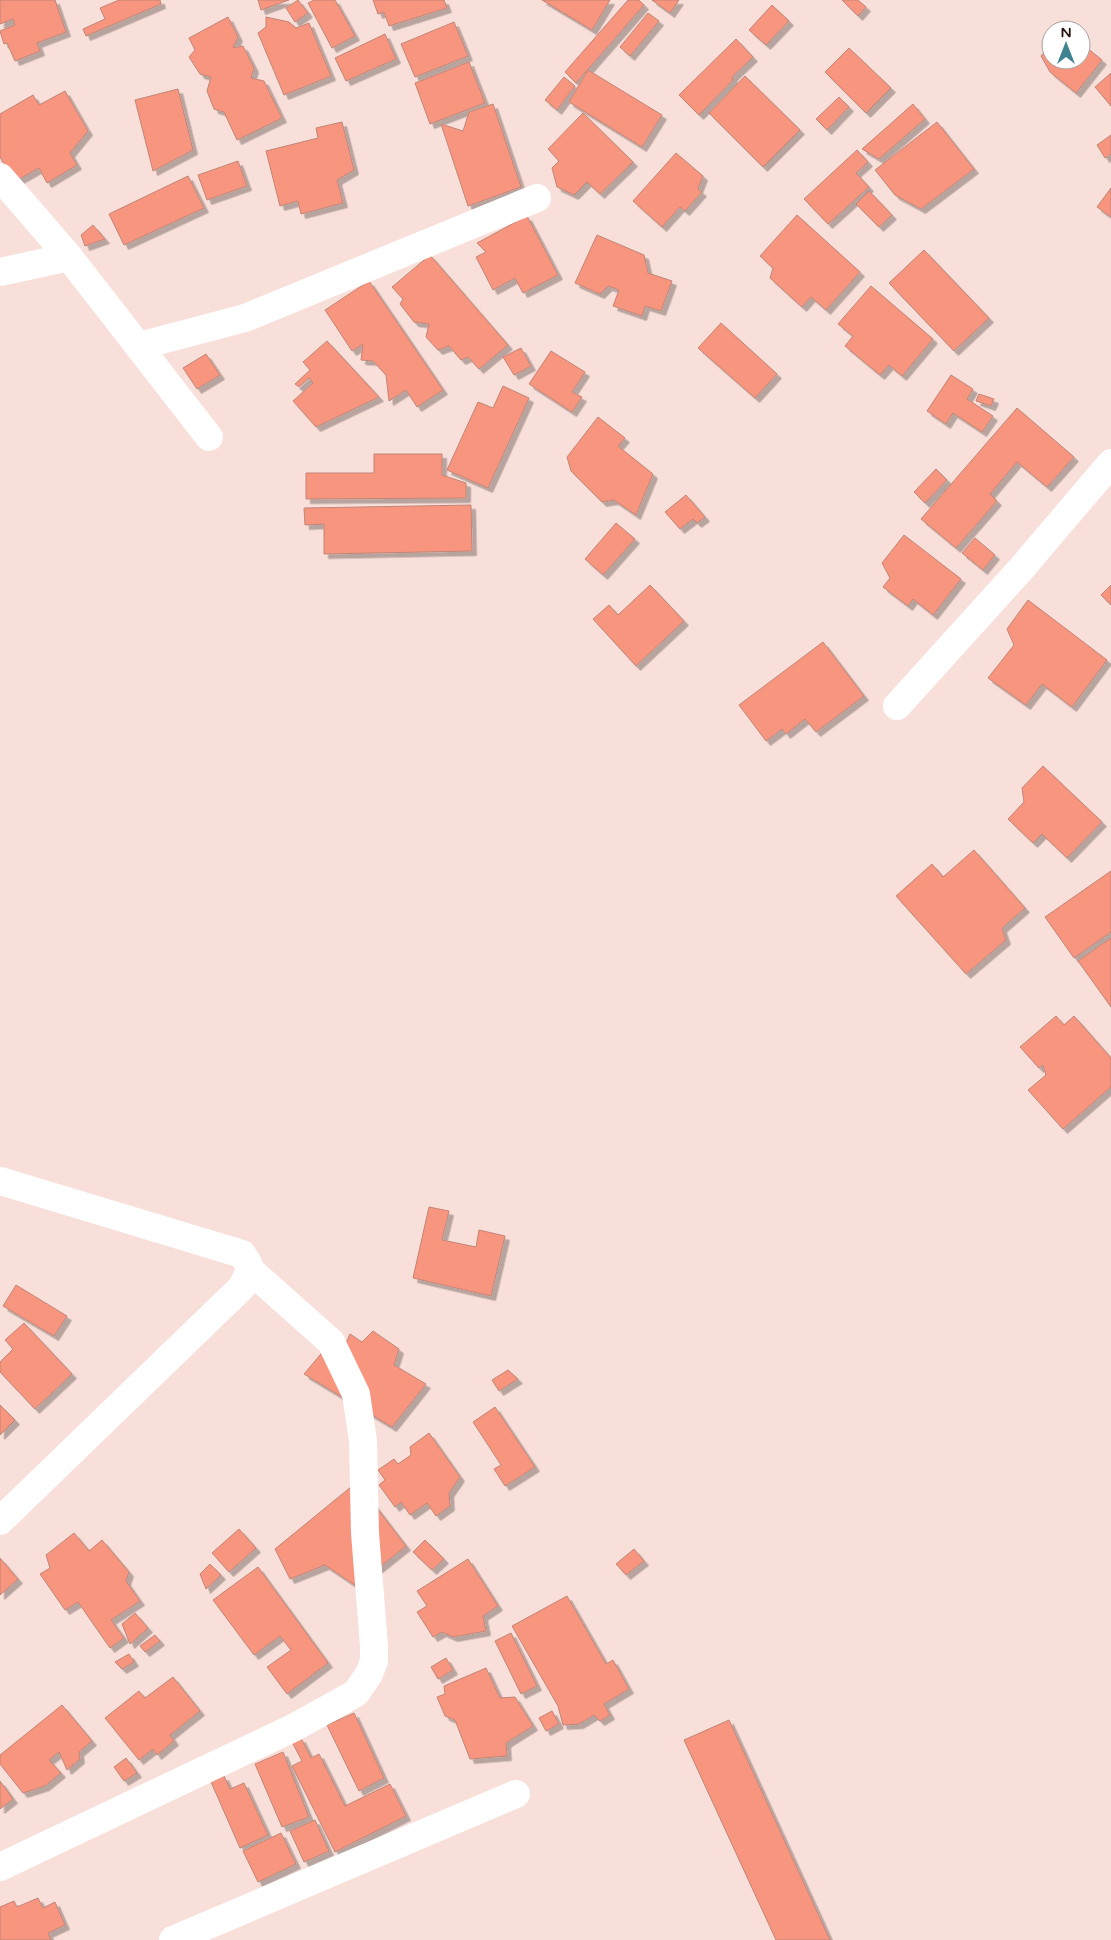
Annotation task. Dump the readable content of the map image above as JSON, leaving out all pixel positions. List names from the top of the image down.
{
  "north": "top"
}
